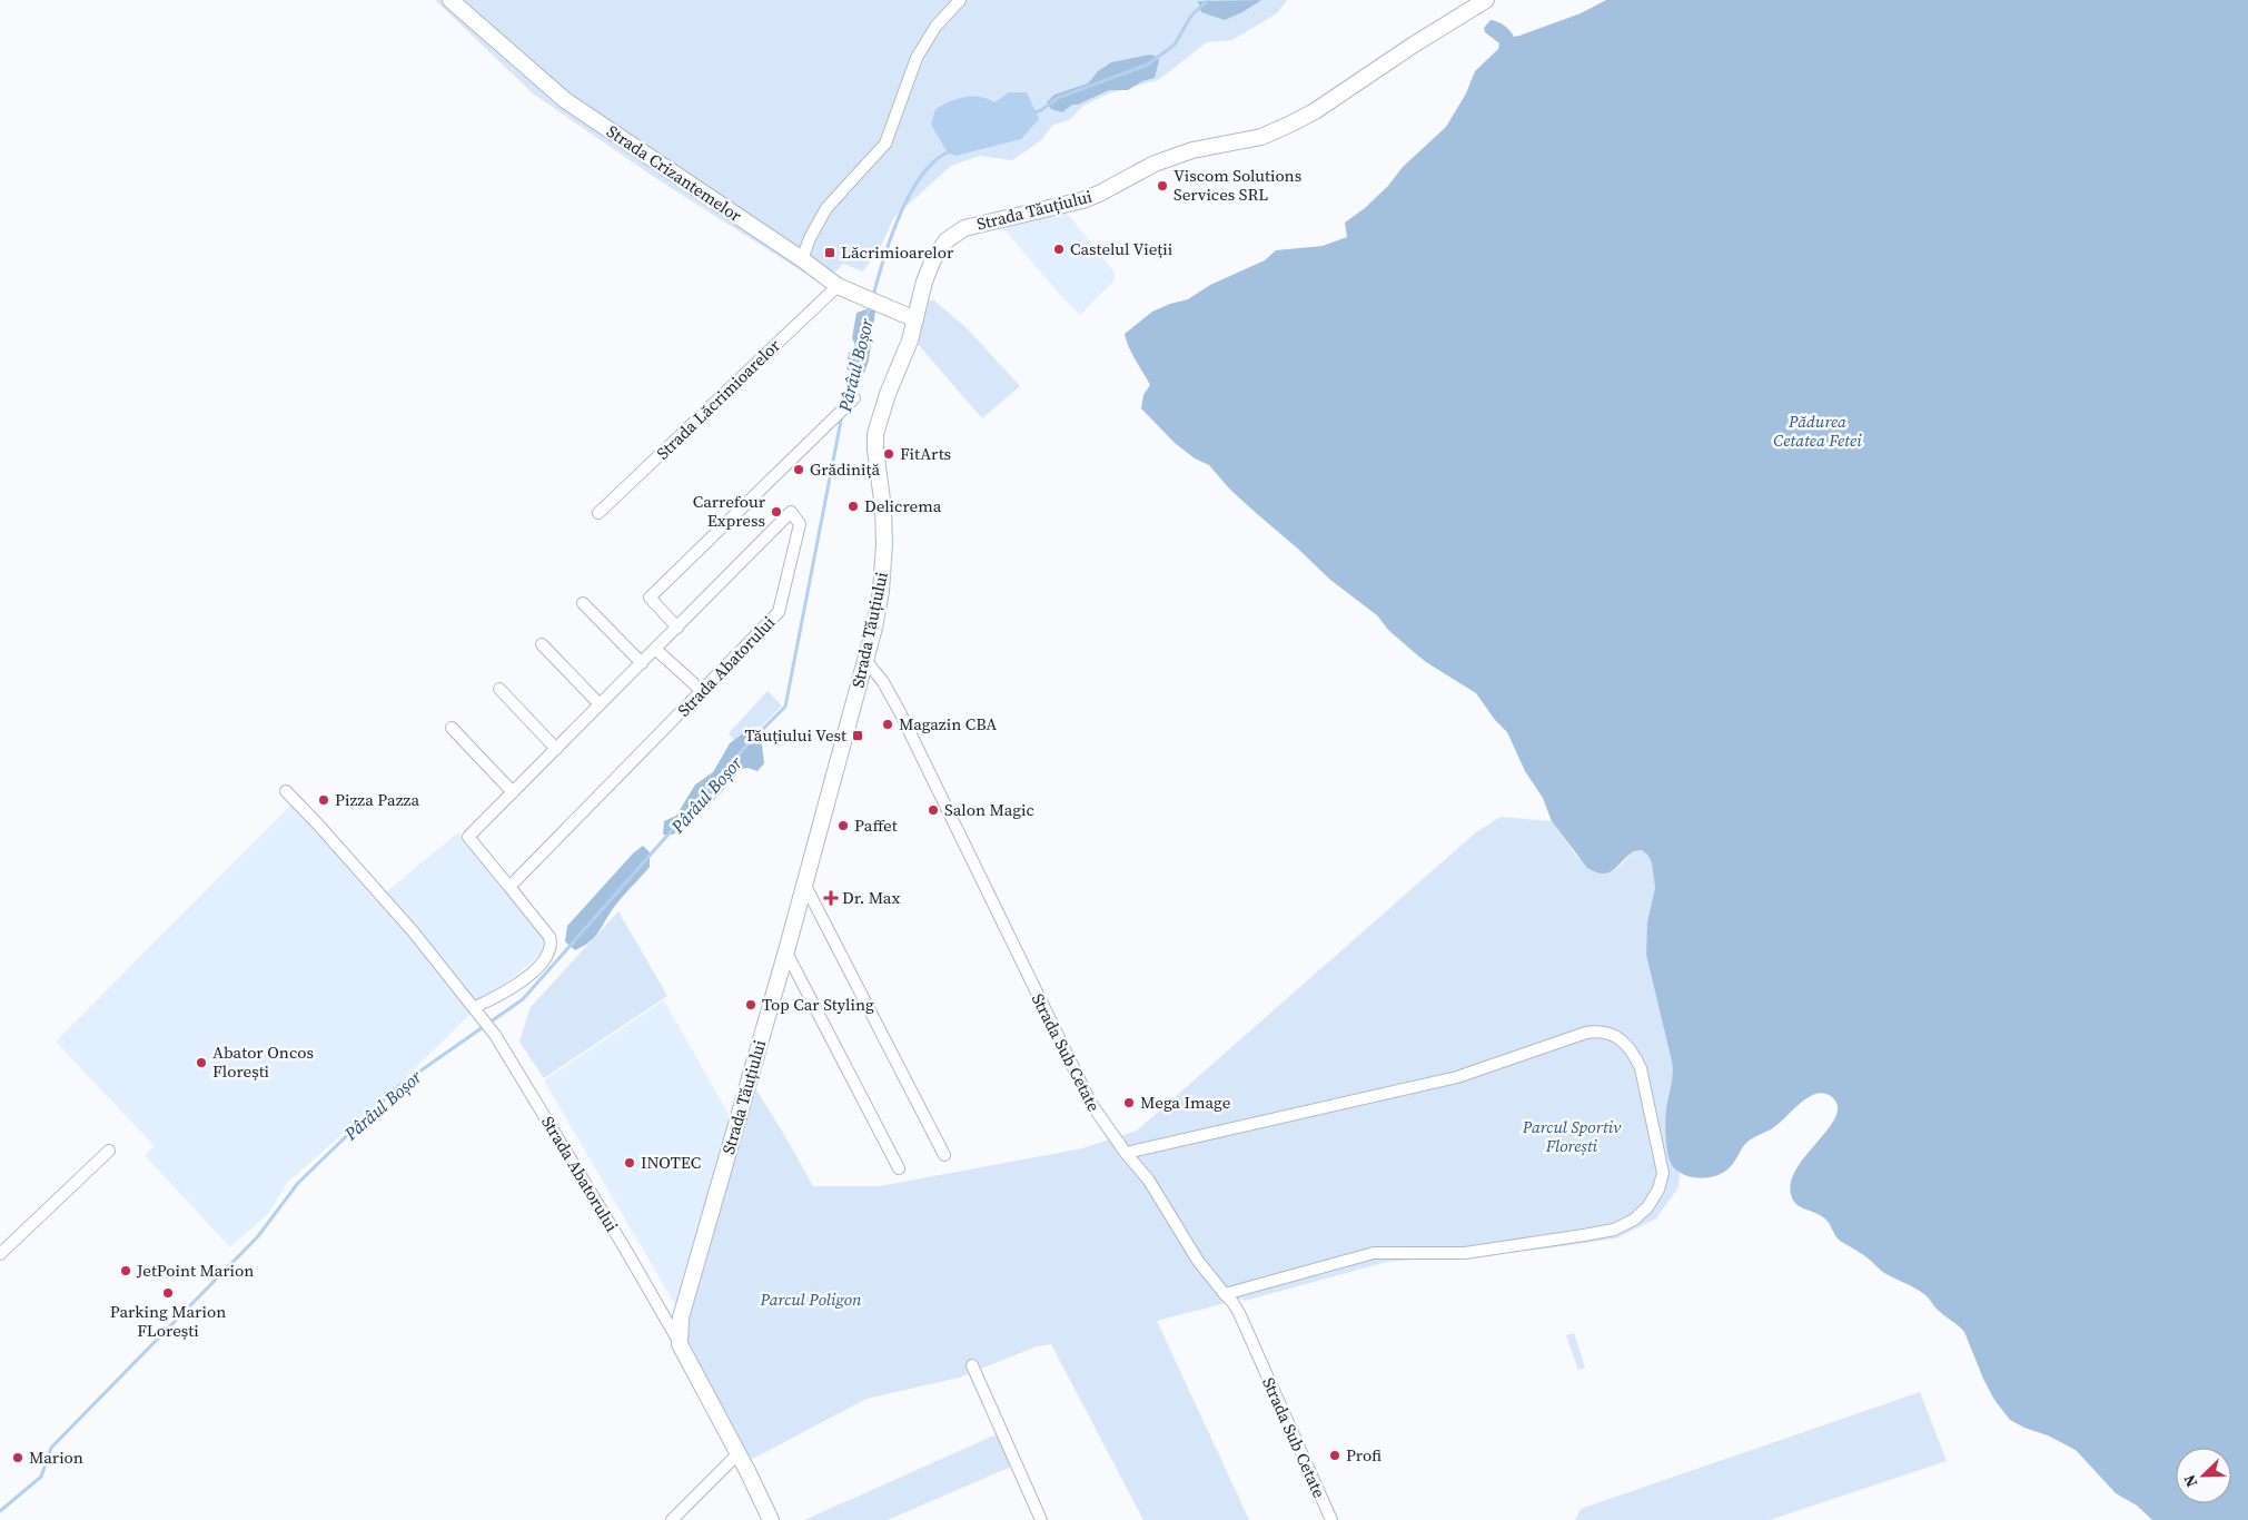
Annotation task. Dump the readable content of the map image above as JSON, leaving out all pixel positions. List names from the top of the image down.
{
  "streets": {
    "main road": ["Strada Crizantemelor", "Strada Tăuțiului"],
    "street": ["Strada Lăcrimioarelor", "Strada Abatorului", "Strada Sub Cetate"]
  },
  "crossings": [
    ["Strada Crizantemelor", "Strada Tăuțiului"],
    ["Strada Crizantemelor", "Strada Lăcrimioarelor"],
    ["Strada Tăuțiului", "Strada Abatorului"],
    ["Strada Tăuțiului", "Strada Sub Cetate"]
  ],
  "water": ["Pârâul Boșor"],
  "parks": ["Pădurea Cetatea Fetei", "Parcul Sportiv Florești", "Parcul Poligon"],
  "places": {
    "other": [
      "Viscom Solutions Services SRL",
      "Castelul Vieții",
      "FitArts",
      "Grădiniță",
      "Delicrema",
      "Carrefour Express",
      "Magazin CBA",
      "Pizza Pazza",
      "Salon Magic",
      "Paffet",
      "Top Car Styling",
      "Abator Oncos Florești",
      "Mega Image",
      "INOTEC",
      "JetPoint Marion",
      "Parking Marion FLorești",
      "Profi",
      "Marion"
    ],
    "transit": ["Lăcrimioarelor", "Tăuțiului Vest"],
    "health": ["Dr. Max"]
  },
  "north": "bottom left"
}
